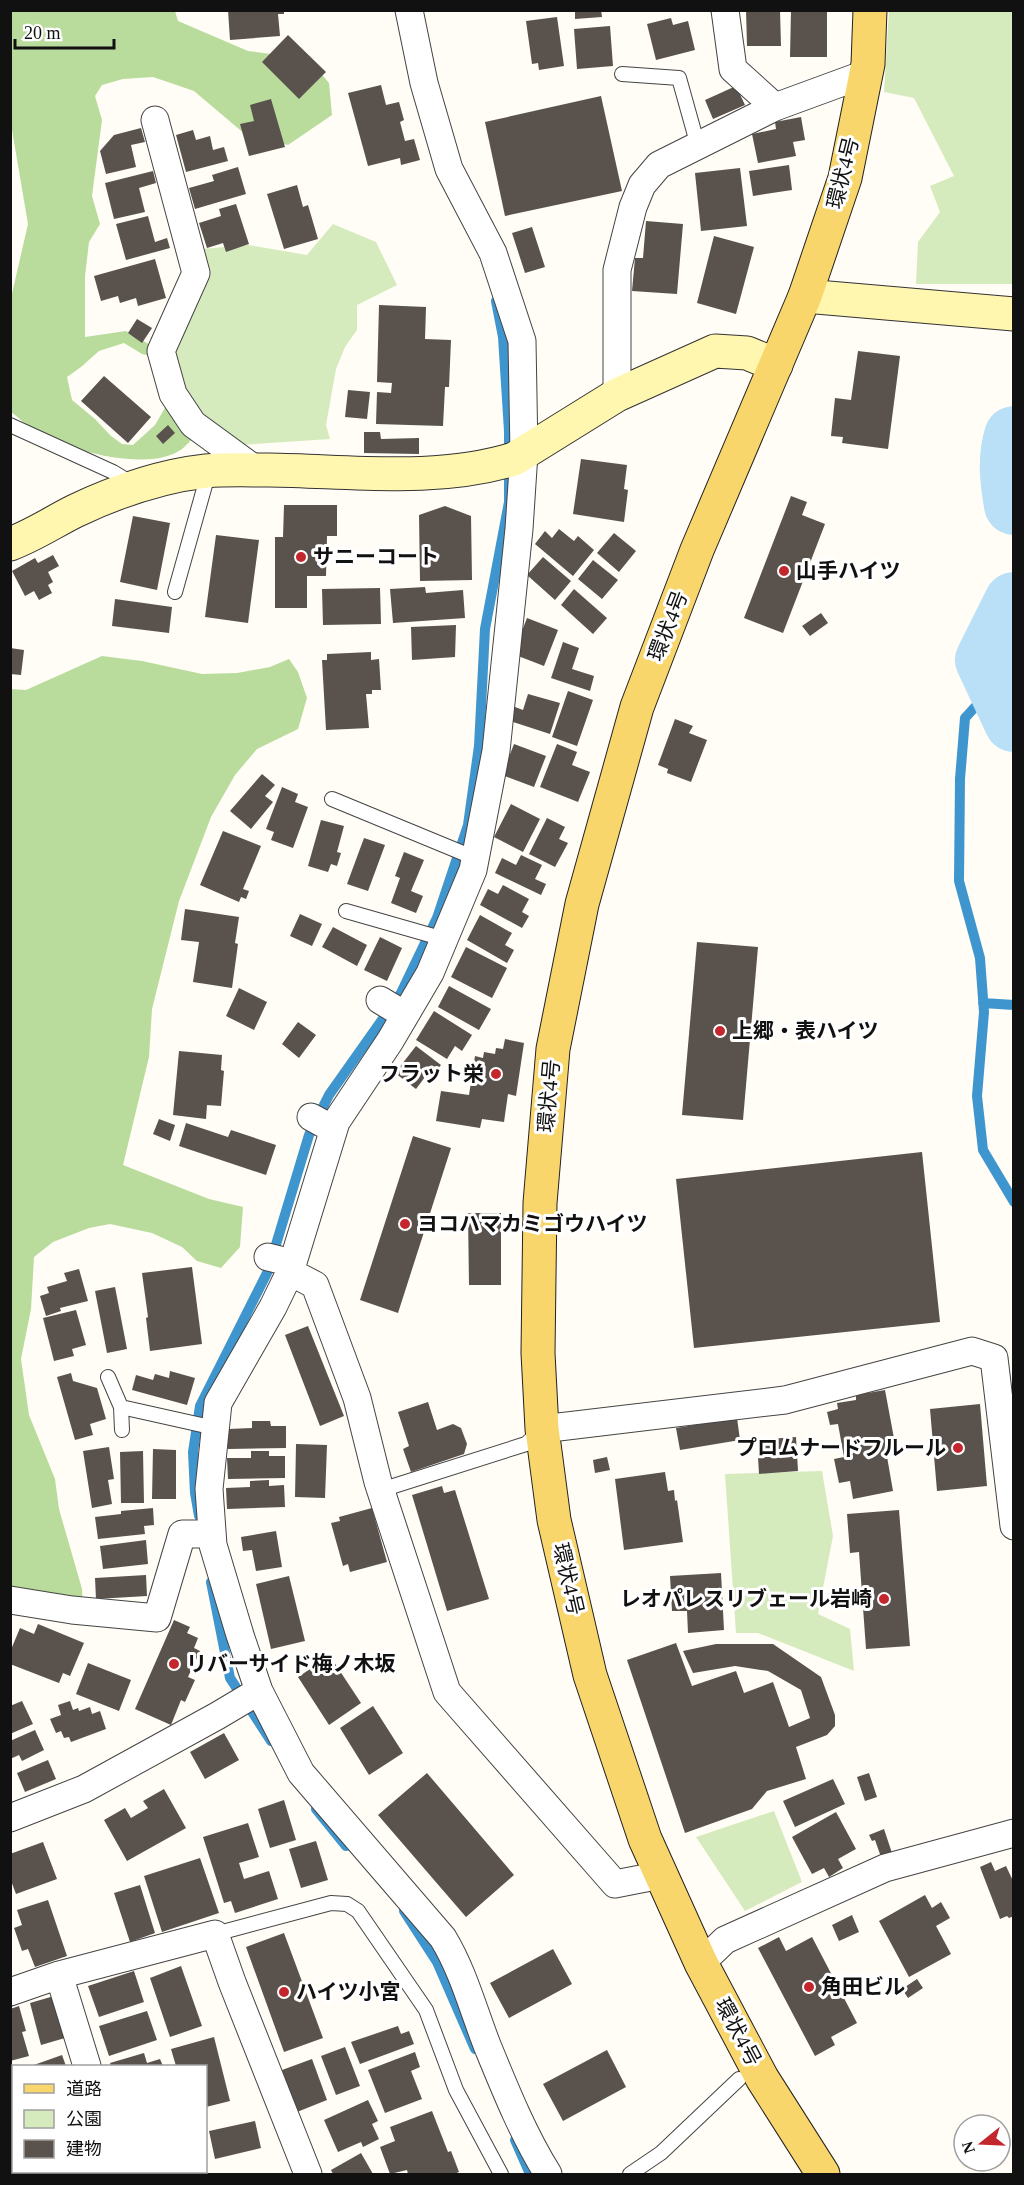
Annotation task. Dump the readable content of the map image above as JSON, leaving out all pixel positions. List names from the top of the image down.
{
  "streets": {
    "main road": ["環状4号"]
  },
  "places": [
    "サニーコート",
    "山手ハイツ",
    "上郷・表ハイツ",
    "フラット栄",
    "ヨコハマカミゴウハイツ",
    "プロムナードフルール",
    "レオパレスリブェール岩崎",
    "リバーサイド梅ノ木坂",
    "角田ビル",
    "ハイツ小宮"
  ],
  "legend": ["道路", "公園", "建物"],
  "scale_bar": "20 m",
  "north": "left"
}
